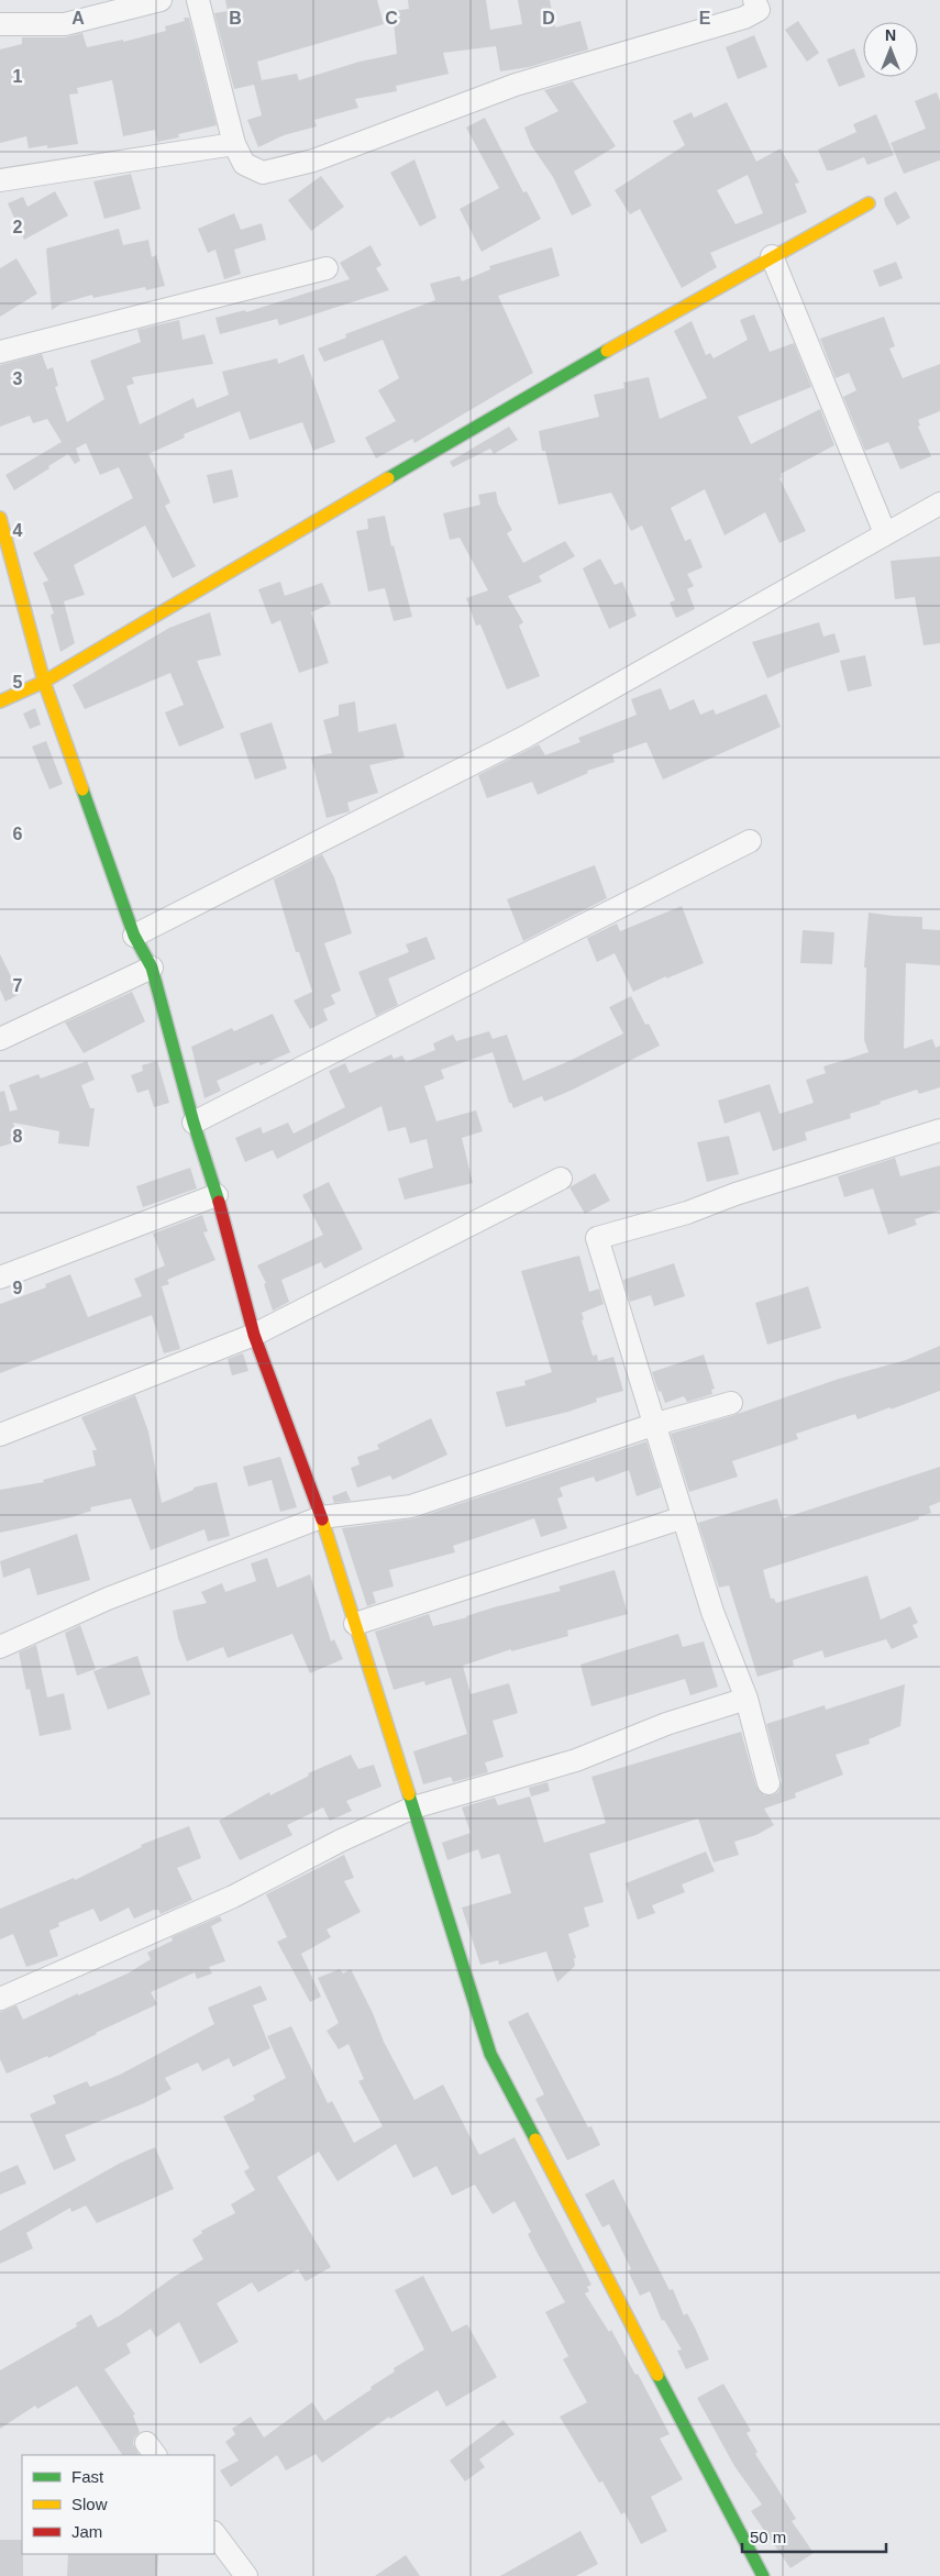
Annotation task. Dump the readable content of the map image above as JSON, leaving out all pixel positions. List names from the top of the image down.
{
  "legend": ["Fast", "Slow", "Jam"],
  "scale_bar": "50 m",
  "north": "top",
  "grid": {
    "columns": [
      "A",
      "B",
      "C",
      "D",
      "E"
    ],
    "rows": [
      "1",
      "2",
      "3",
      "4",
      "5",
      "6",
      "7",
      "8",
      "9"
    ]
  }
}
